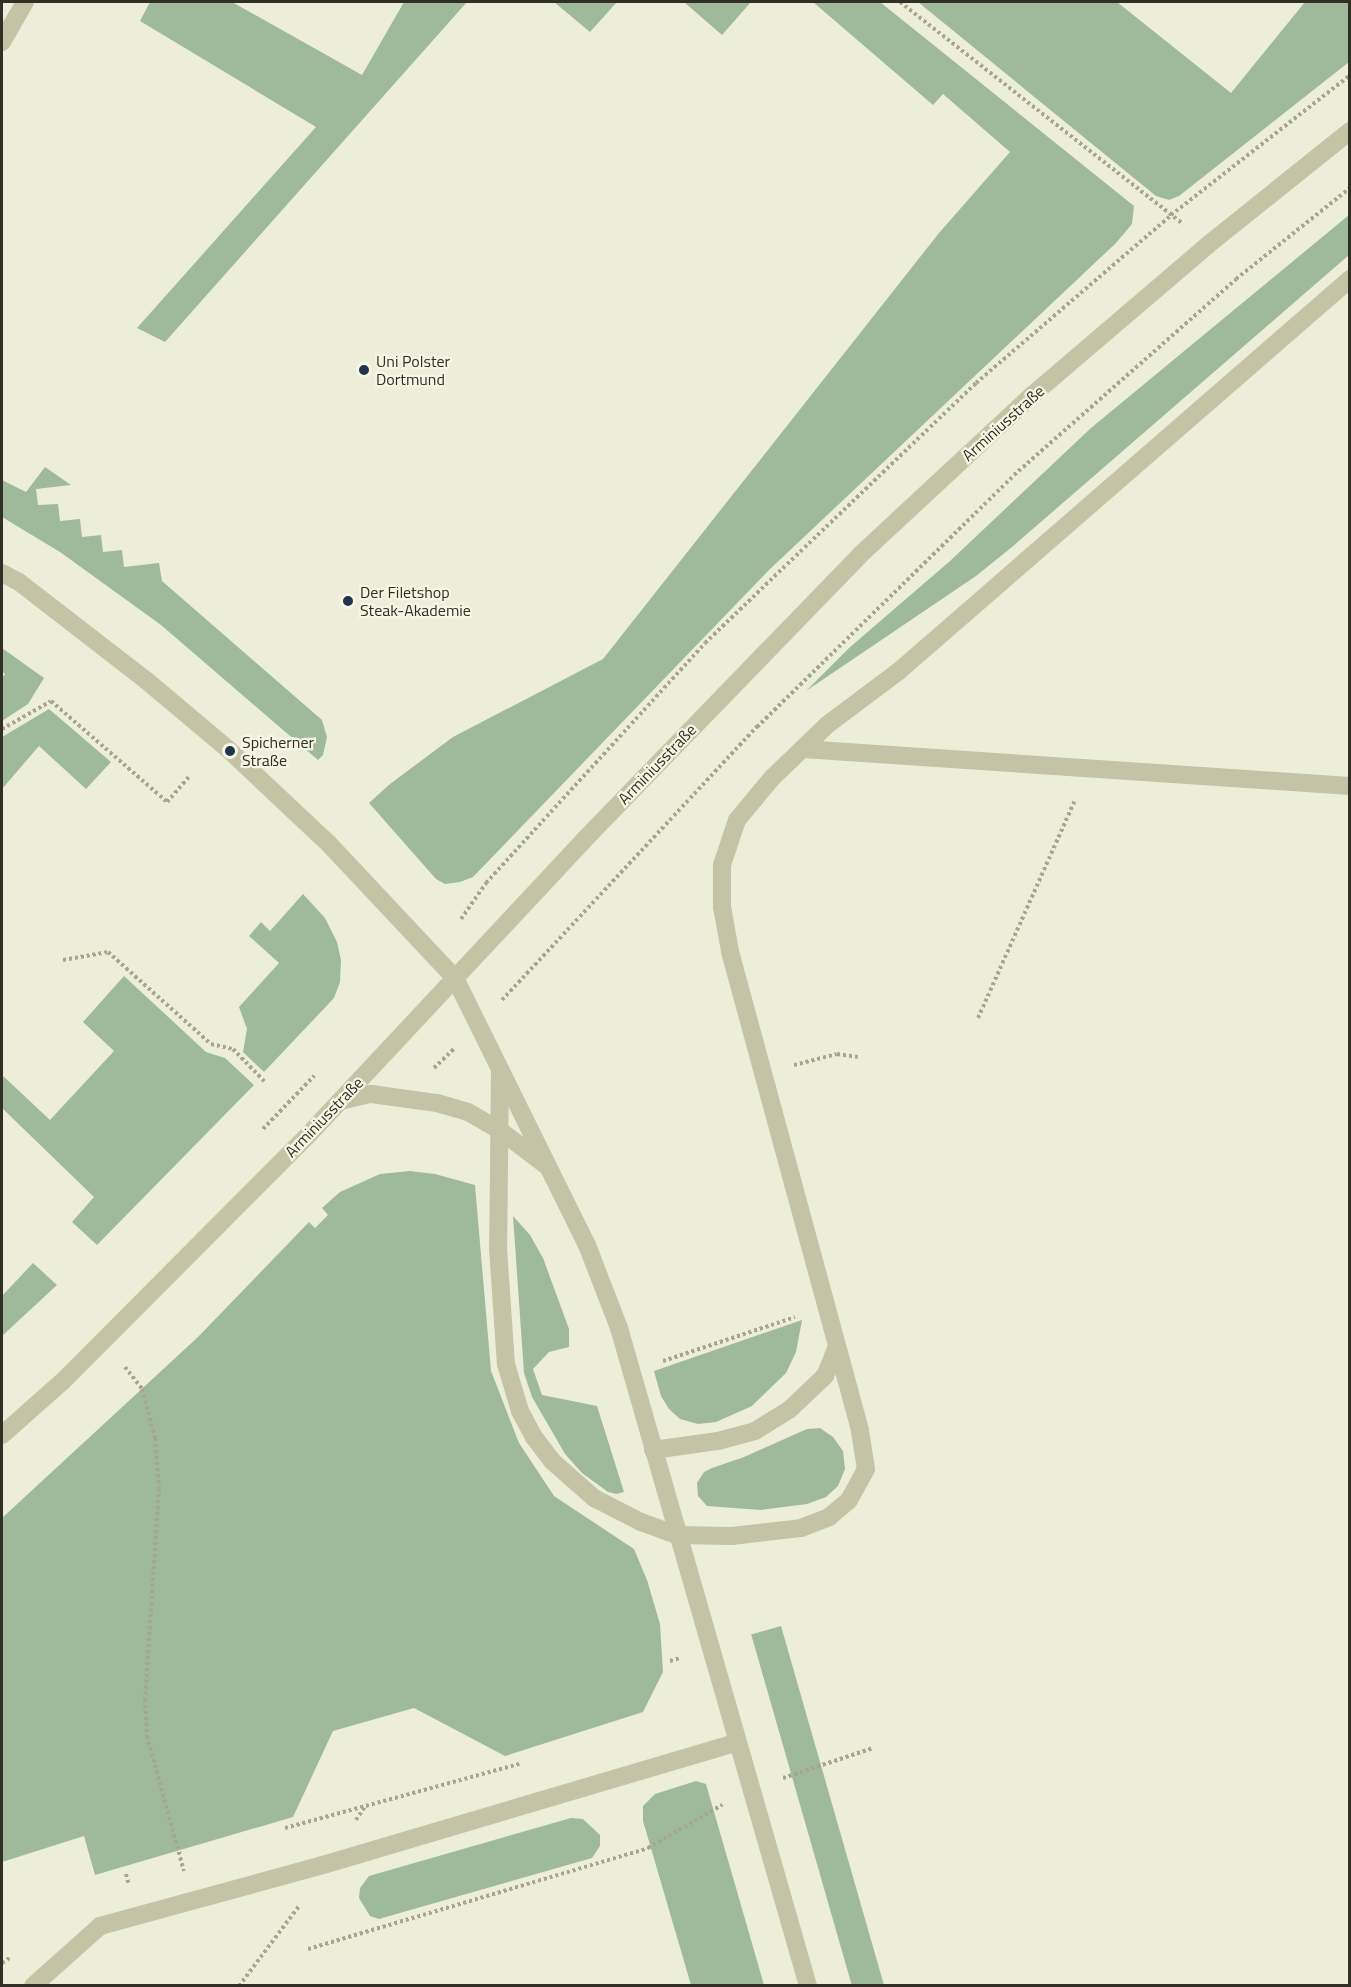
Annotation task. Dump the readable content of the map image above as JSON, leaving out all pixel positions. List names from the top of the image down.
{
  "streets": {
    "street": ["Arminiusstraße"]
  },
  "places": ["Uni Polster Dortmund", "Der Filetshop Steak-Akademie", "Spicherner Straße"]
}
